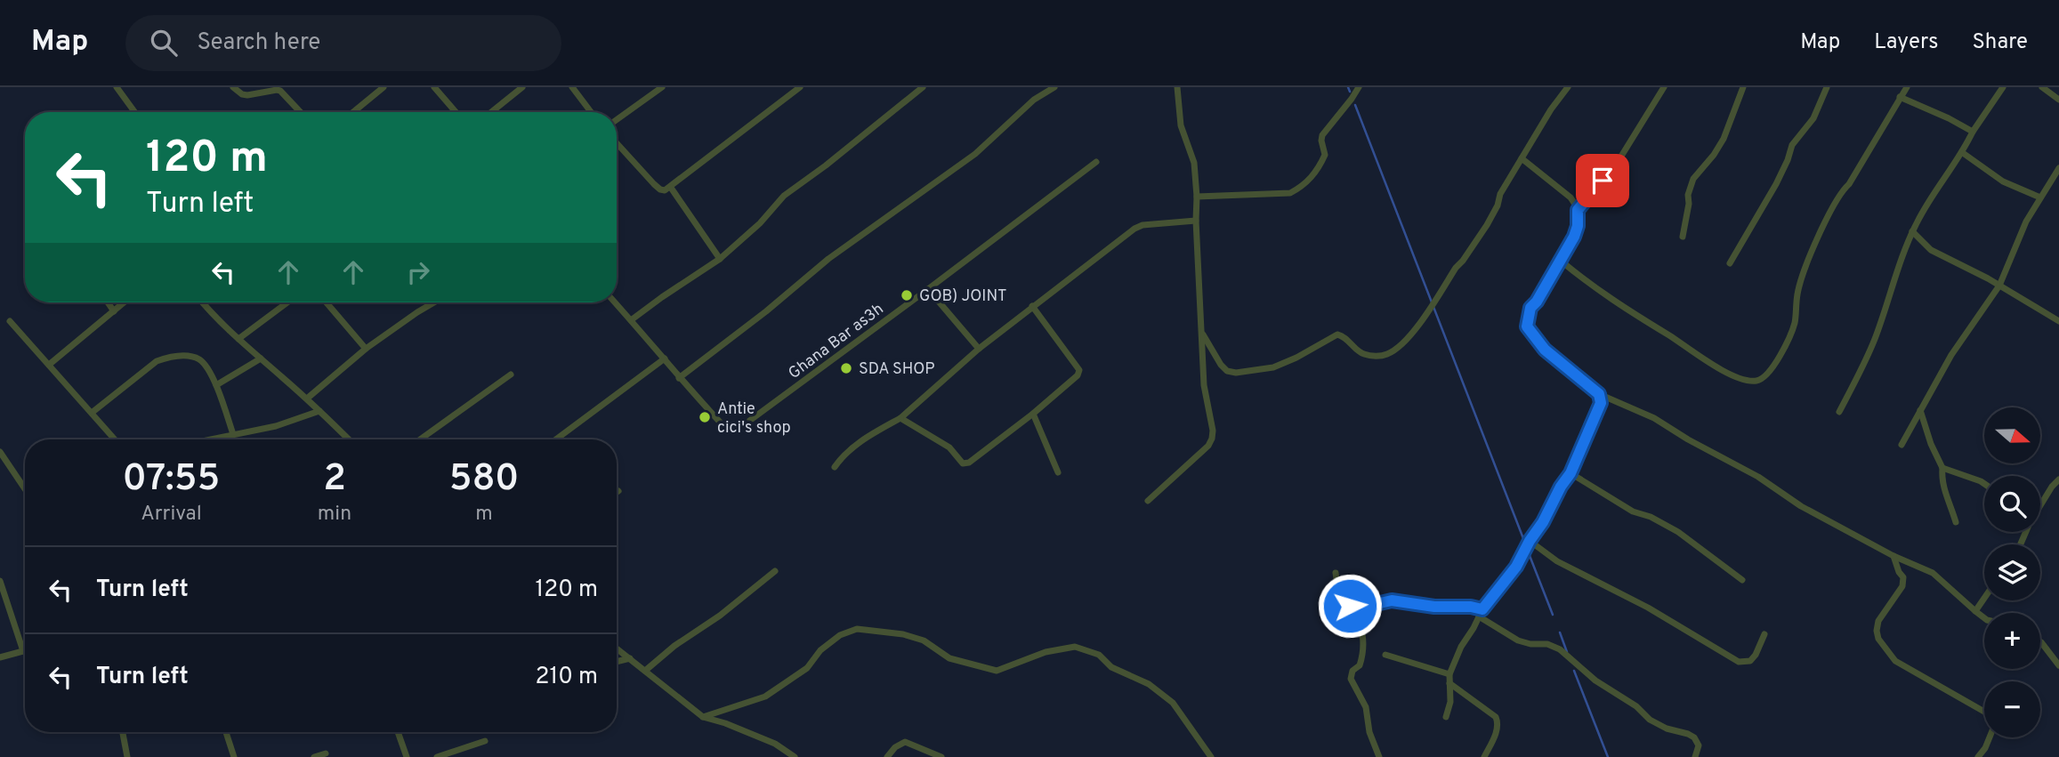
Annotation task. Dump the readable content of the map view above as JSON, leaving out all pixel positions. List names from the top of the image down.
{
  "streets": {
    "street": ["Ghana Bar as3h"]
  },
  "places": ["GOB) JOINT", "SDA SHOP", "Antie cici's shop"],
  "north": "right",
  "page": {
    "header": "Map",
    "search": "Search here",
    "nav": ["Map", "Layers", "Share"],
    "turn": ["120 m", "Turn left"],
    "map_buttons": ["+", "−"],
    "eta": [
      "07:55",
      "Arrival",
      "2",
      "min",
      "580",
      "m"
    ],
    "list": [
      {
        "name": "Turn left",
        "value": "120 m"
      },
      {
        "name": "Turn left",
        "value": "210 m"
      }
    ]
  }
}
